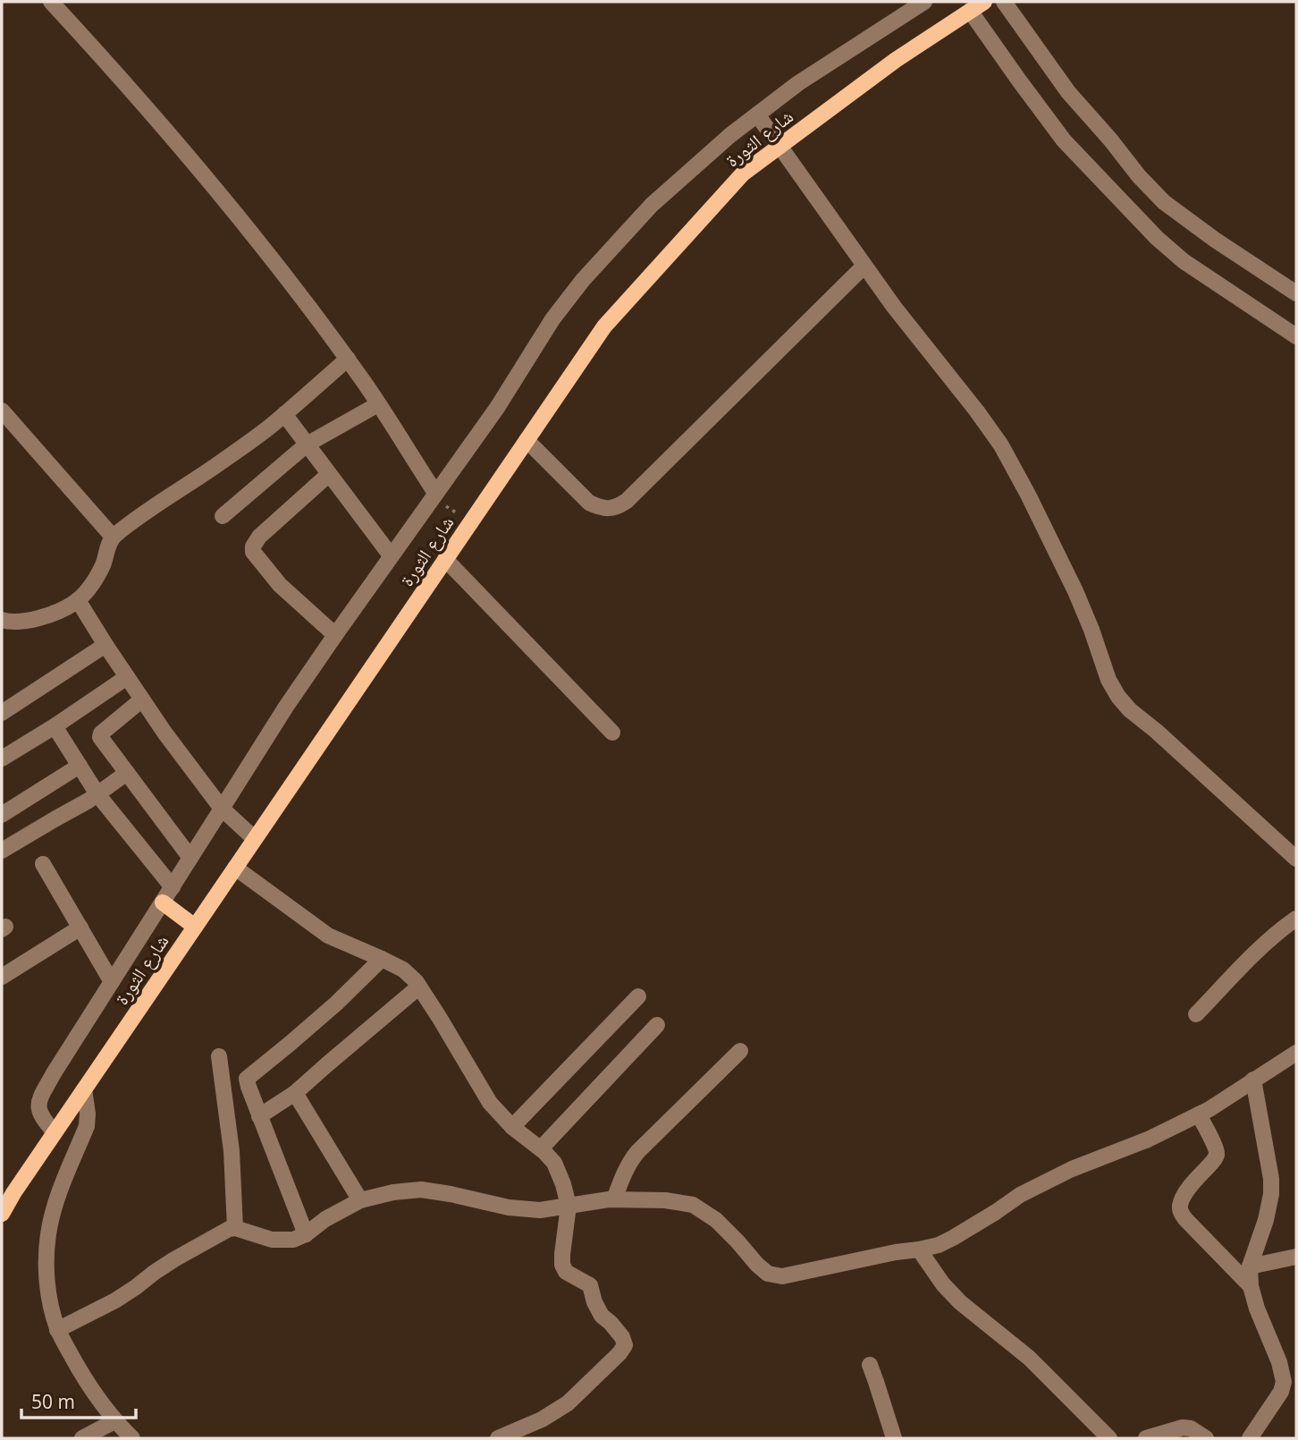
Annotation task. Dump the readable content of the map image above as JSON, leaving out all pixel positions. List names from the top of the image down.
{
  "streets": {
    "main road": ["شارع الثورة"]
  },
  "scale_bar": "50 m"
}
